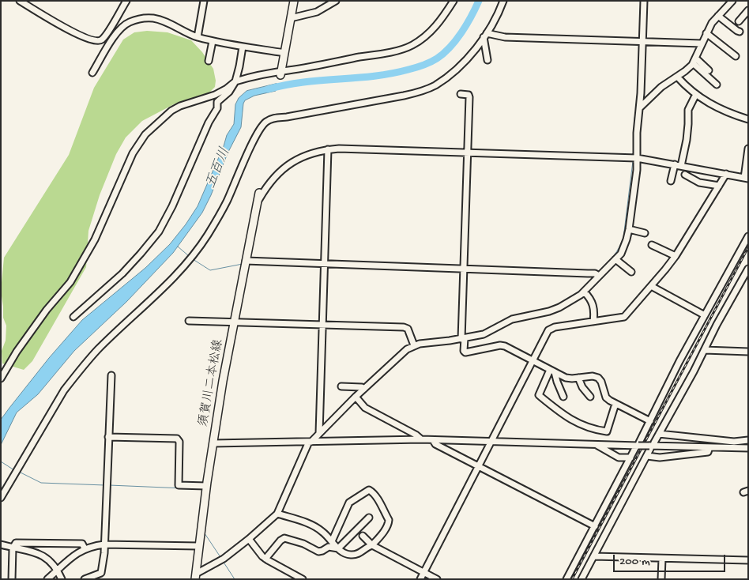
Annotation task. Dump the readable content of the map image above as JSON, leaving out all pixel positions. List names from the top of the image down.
{
  "streets": {
    "main road": ["須賀川二本松線"]
  },
  "water": ["五百川"],
  "scale_bar": "200 m"
}
